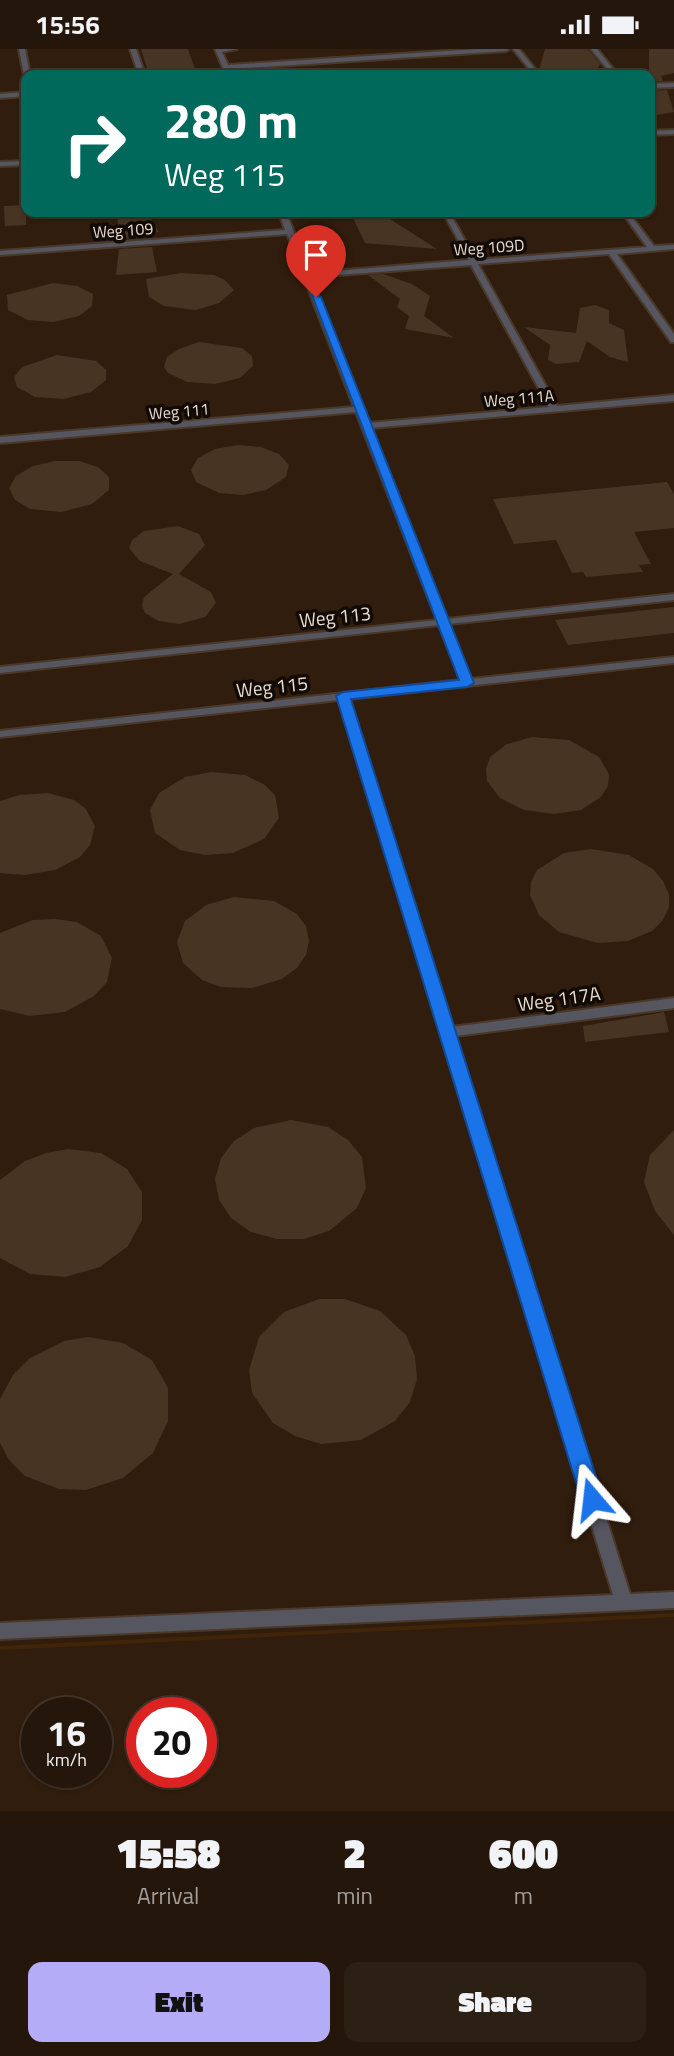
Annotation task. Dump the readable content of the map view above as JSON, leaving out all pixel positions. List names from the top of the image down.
{
  "streets": {
    "lane": [
      "Weg 109",
      "Weg 109D",
      "Weg 111A",
      "Weg 111",
      "Weg 113",
      "Weg 115",
      "Weg 117A"
    ]
  },
  "page": {
    "status": "15:56",
    "turn": ["280 m", "Weg 115"],
    "speed": "16 km/h",
    "limit": "20",
    "eta": [
      "15:58",
      "Arrival",
      "2",
      "min",
      "600",
      "m"
    ],
    "buttons": ["Exit", "Share"]
  }
}
